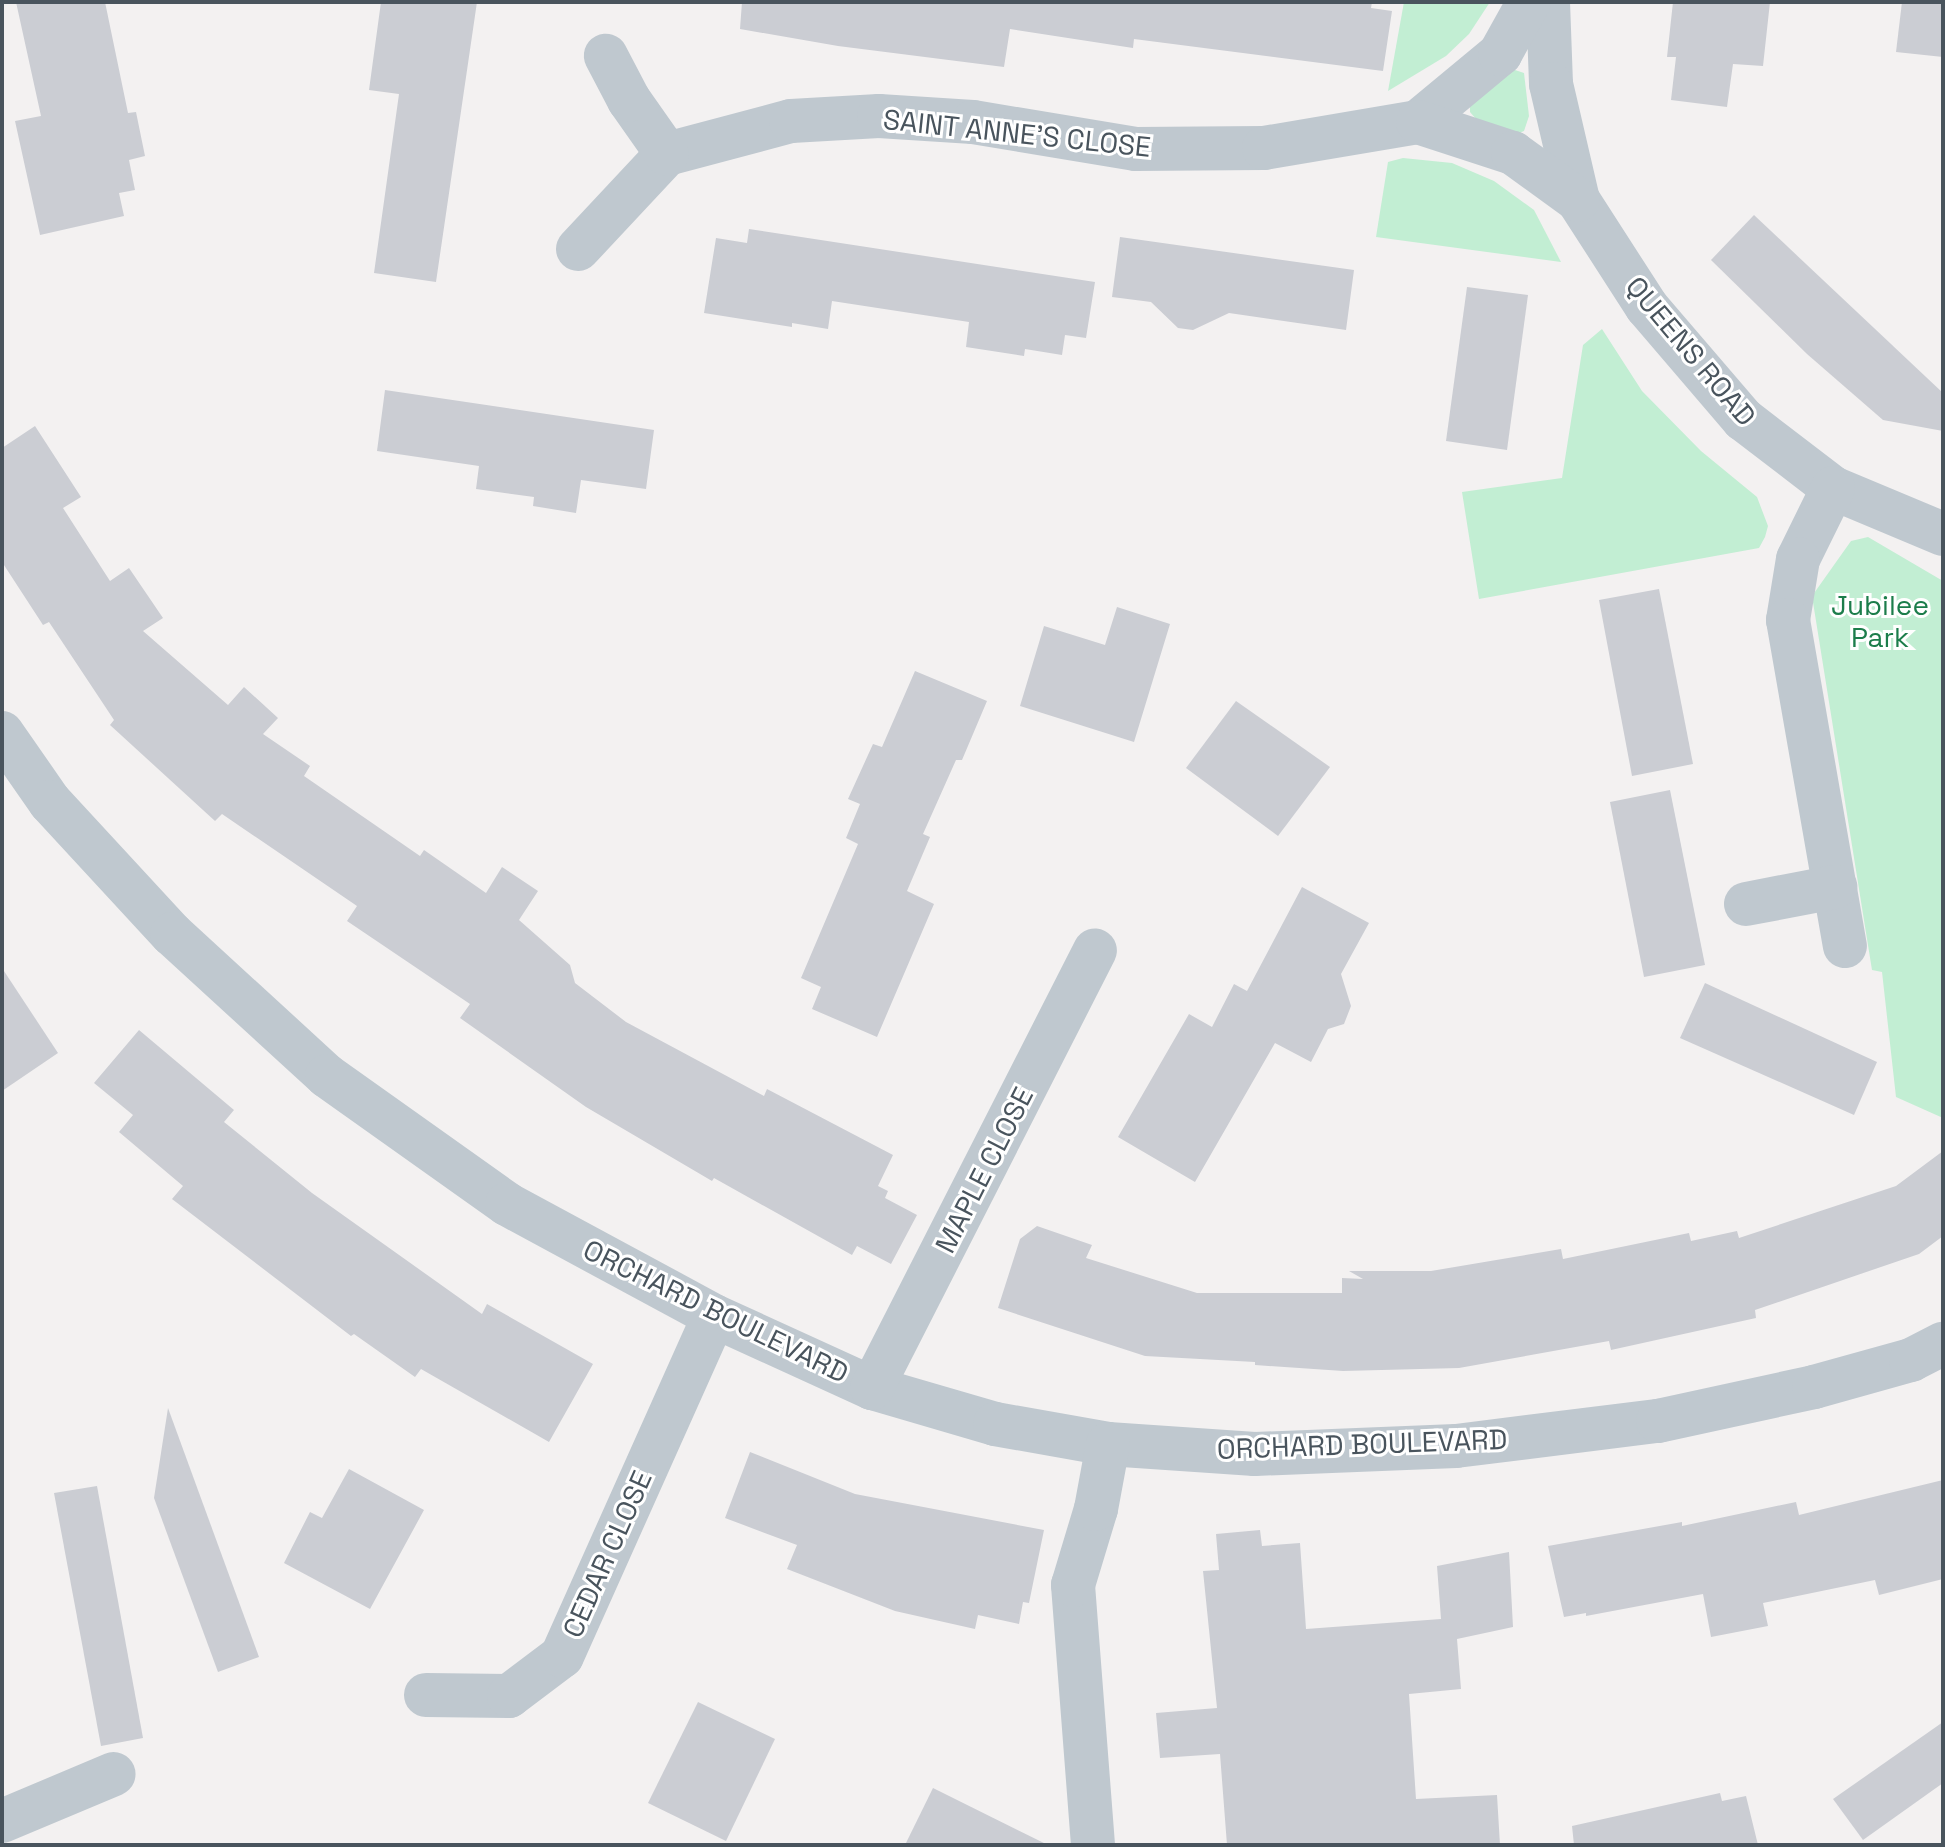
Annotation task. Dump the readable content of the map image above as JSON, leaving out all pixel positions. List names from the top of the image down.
{
  "streets": {
    "street": [
      "SAINT ANNE'S CLOSE",
      "QUEENS ROAD",
      "MAPLE CLOSE",
      "ORCHARD BOULEVARD",
      "CEDAR CLOSE"
    ]
  },
  "crossings": [
    ["SAINT ANNE'S CLOSE", "QUEENS ROAD"],
    ["MAPLE CLOSE", "ORCHARD BOULEVARD"],
    ["ORCHARD BOULEVARD", "CEDAR CLOSE"]
  ],
  "parks": ["Jubilee Park"]
}
